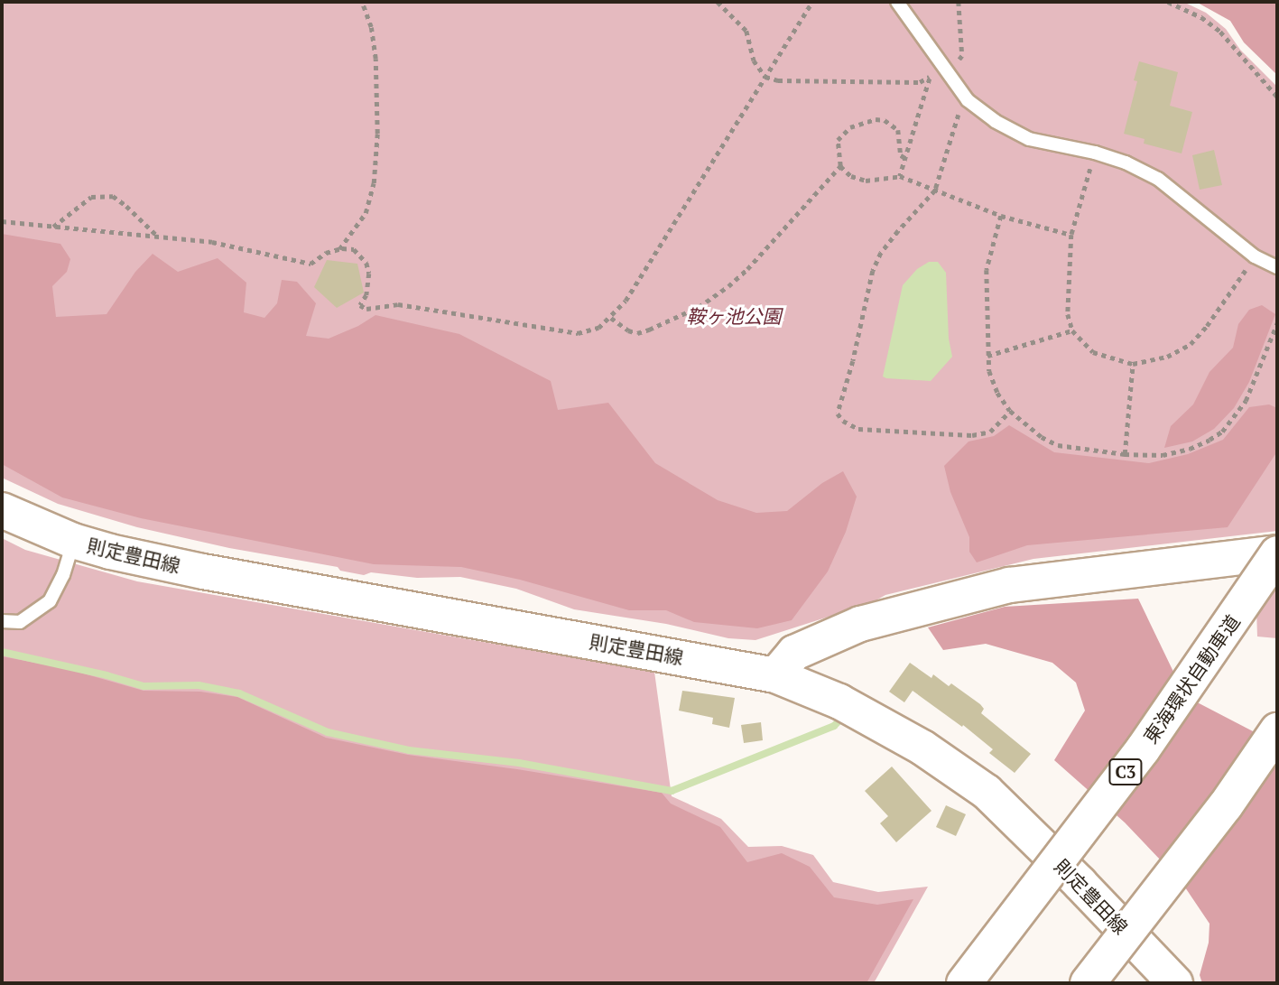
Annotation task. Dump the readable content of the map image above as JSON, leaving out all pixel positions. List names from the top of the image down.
{
  "streets": {
    "main road": ["則定豊田線", "東海環状自動車道", "C3"]
  },
  "parks": ["鞍ヶ池公園"]
}
